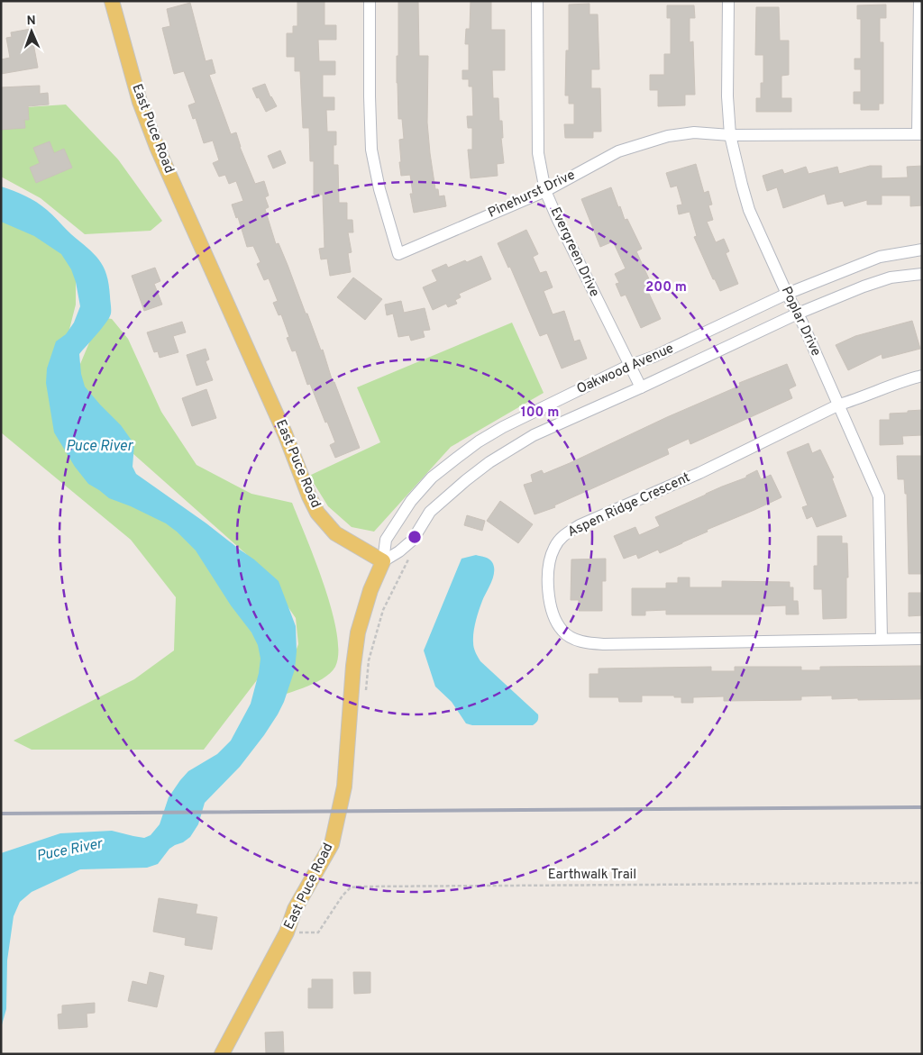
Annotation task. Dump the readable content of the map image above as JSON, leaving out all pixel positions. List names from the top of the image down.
{
  "streets": {
    "main road": ["East Puce Road"],
    "street": [
      "Pinehurst Drive",
      "Evergreen Drive",
      "Poplar Drive",
      "Oakwood Avenue",
      "Aspen Ridge Crescent"
    ],
    "path": ["Earthwalk Trail"]
  },
  "crossings": [
    ["East Puce Road", "Oakwood Avenue"],
    ["East Puce Road", "Earthwalk Trail"],
    ["Pinehurst Drive", "Evergreen Drive"],
    ["Pinehurst Drive", "Poplar Drive"],
    ["Evergreen Drive", "Oakwood Avenue"],
    ["Poplar Drive", "Oakwood Avenue"],
    ["Poplar Drive", "Aspen Ridge Crescent"]
  ],
  "water": ["Puce River"],
  "north": "top",
  "rings": ["200 m", "100 m"]
}
